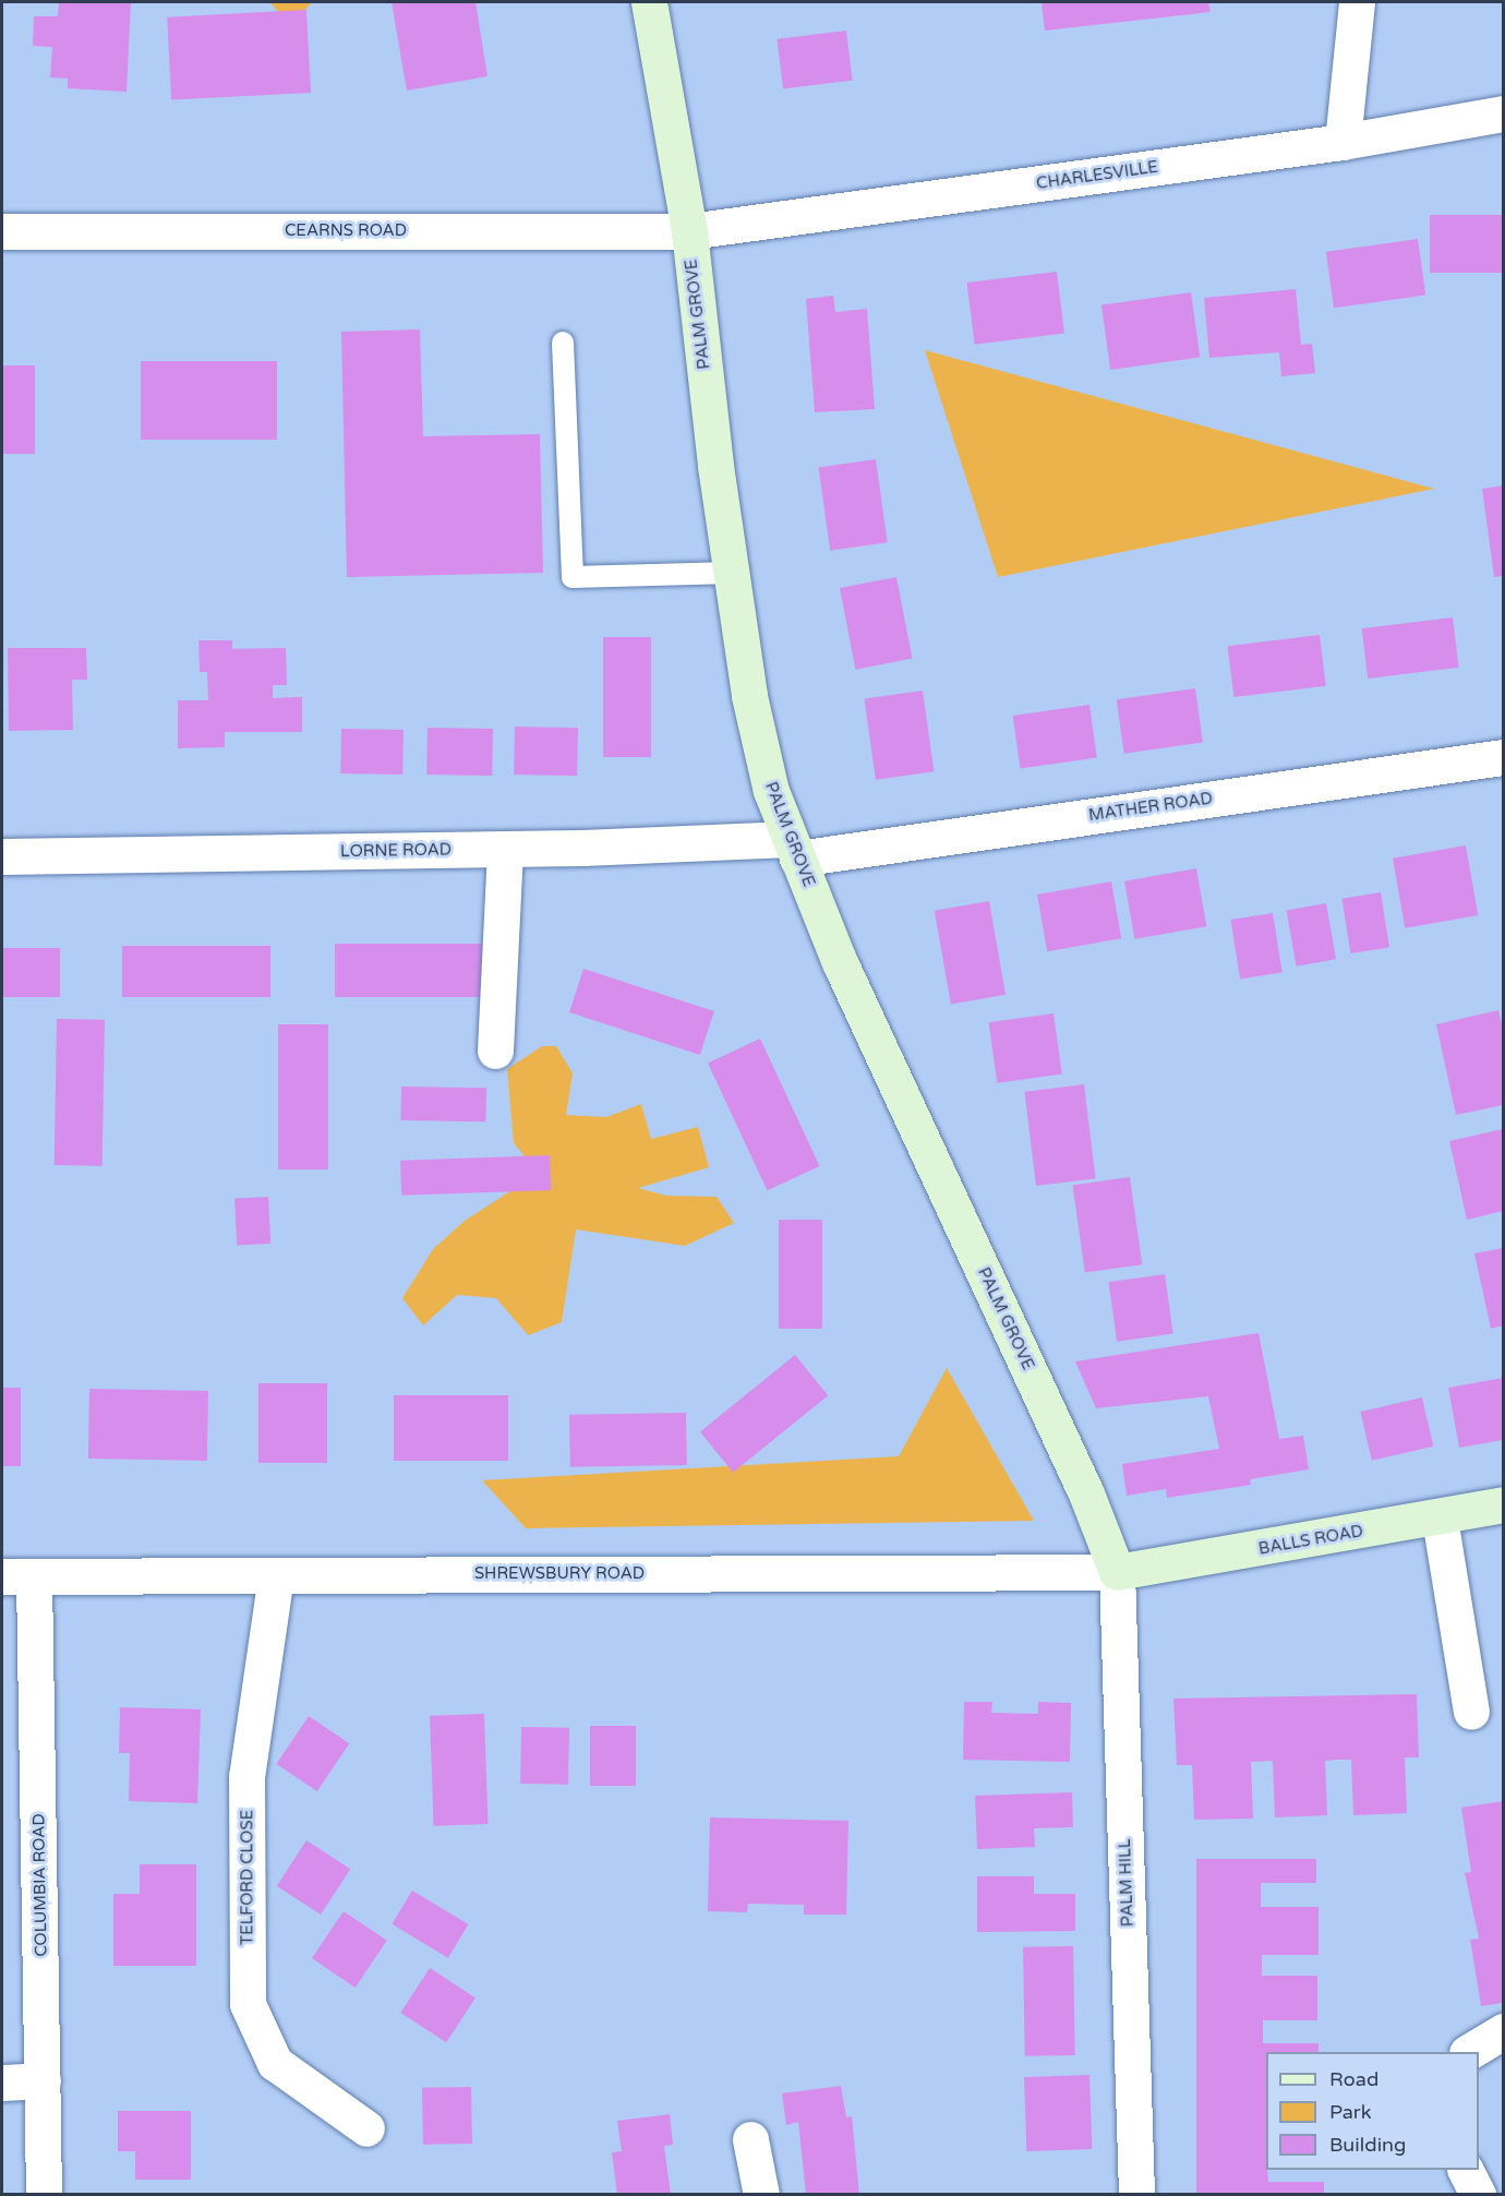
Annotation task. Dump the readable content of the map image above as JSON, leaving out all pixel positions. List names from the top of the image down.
{
  "streets": {
    "street": [
      "CHARLESVILLE",
      "CEARNS ROAD",
      "PALM GROVE",
      "MATHER ROAD",
      "LORNE ROAD",
      "BALLS ROAD",
      "SHREWSBURY ROAD",
      "TELFORD CLOSE",
      "PALM HILL",
      "COLUMBIA ROAD"
    ]
  },
  "crossings": [
    ["CHARLESVILLE", "CEARNS ROAD"],
    ["CHARLESVILLE", "PALM GROVE"],
    ["CEARNS ROAD", "PALM GROVE"],
    ["PALM GROVE", "MATHER ROAD"],
    ["PALM GROVE", "LORNE ROAD"],
    ["PALM GROVE", "BALLS ROAD"],
    ["PALM GROVE", "SHREWSBURY ROAD"],
    ["PALM GROVE", "PALM HILL"],
    ["MATHER ROAD", "LORNE ROAD"],
    ["BALLS ROAD", "SHREWSBURY ROAD"],
    ["BALLS ROAD", "PALM HILL"],
    ["SHREWSBURY ROAD", "TELFORD CLOSE"],
    ["SHREWSBURY ROAD", "PALM HILL"],
    ["SHREWSBURY ROAD", "COLUMBIA ROAD"]
  ],
  "legend": ["Road", "Park", "Building"]
}
